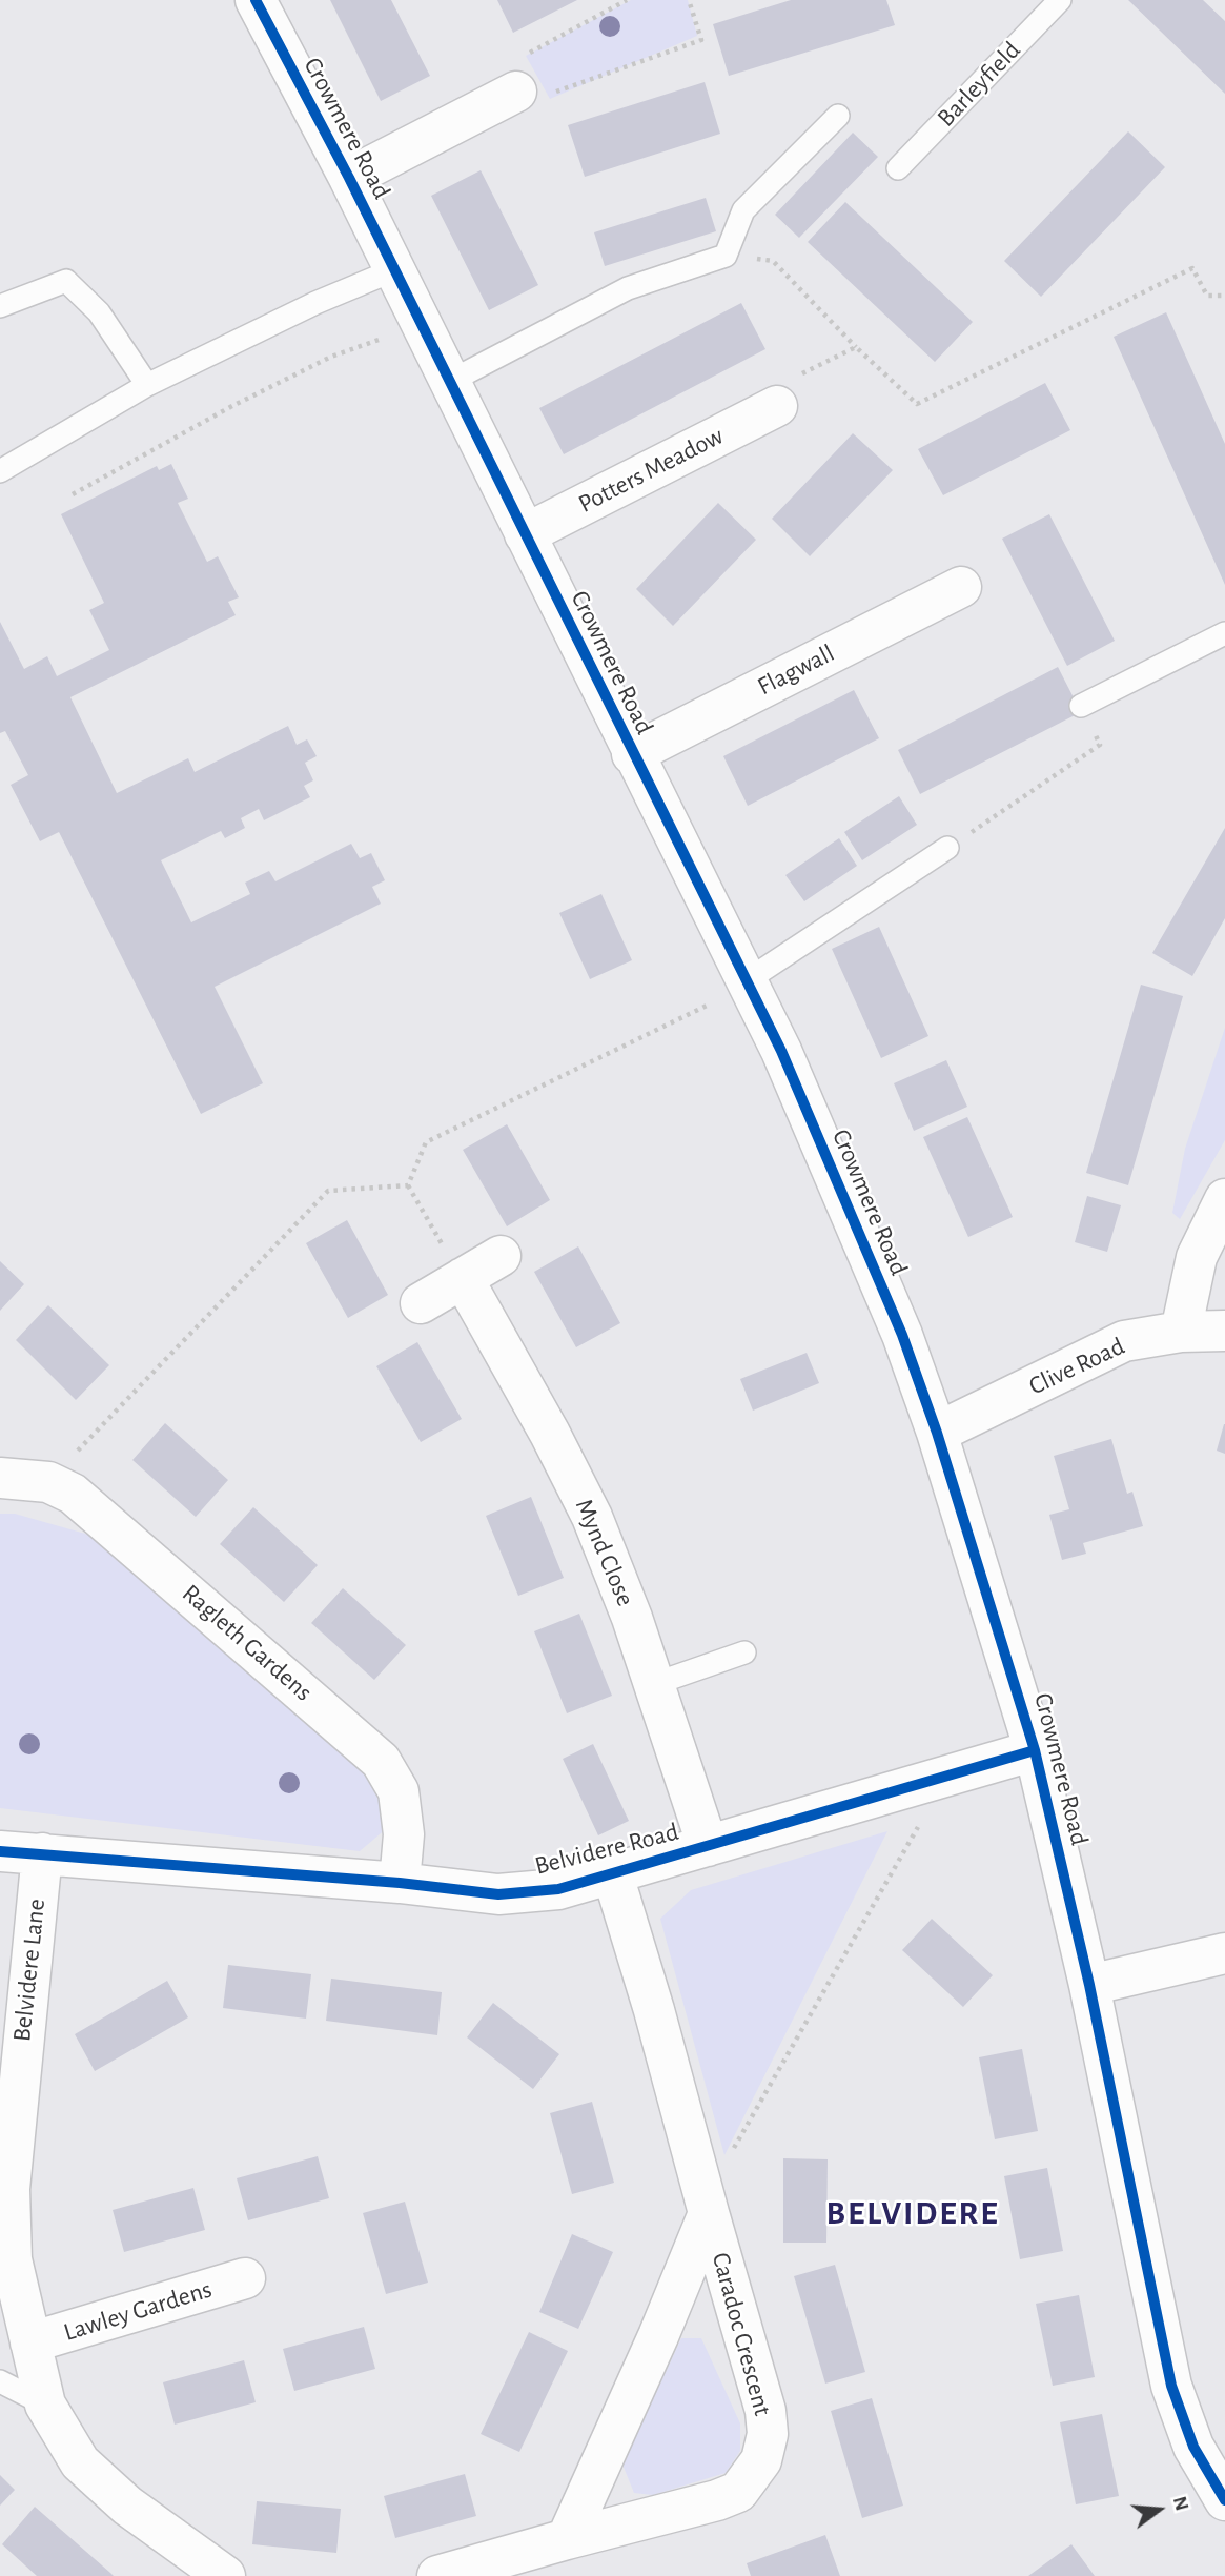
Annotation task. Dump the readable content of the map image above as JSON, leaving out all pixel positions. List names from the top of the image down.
{
  "streets": {
    "street": [
      "Crowmere Road",
      "Potters Meadow",
      "Flagwall",
      "Clive Road",
      "Mynd Close",
      "Ragleth Gardens",
      "Belvidere Road",
      "Belvidere Lane",
      "Lawley Gardens",
      "Caradoc Crescent"
    ],
    "lane": ["Barleyfield"]
  },
  "crossings": [
    ["Crowmere Road", "Potters Meadow"],
    ["Crowmere Road", "Flagwall"],
    ["Crowmere Road", "Clive Road"],
    ["Crowmere Road", "Belvidere Road"],
    ["Mynd Close", "Belvidere Road"],
    ["Ragleth Gardens", "Belvidere Road"],
    ["Belvidere Road", "Belvidere Lane"],
    ["Belvidere Road", "Caradoc Crescent"],
    ["Belvidere Lane", "Lawley Gardens"]
  ],
  "districts": ["BELVIDERE"],
  "north": "right"
}
